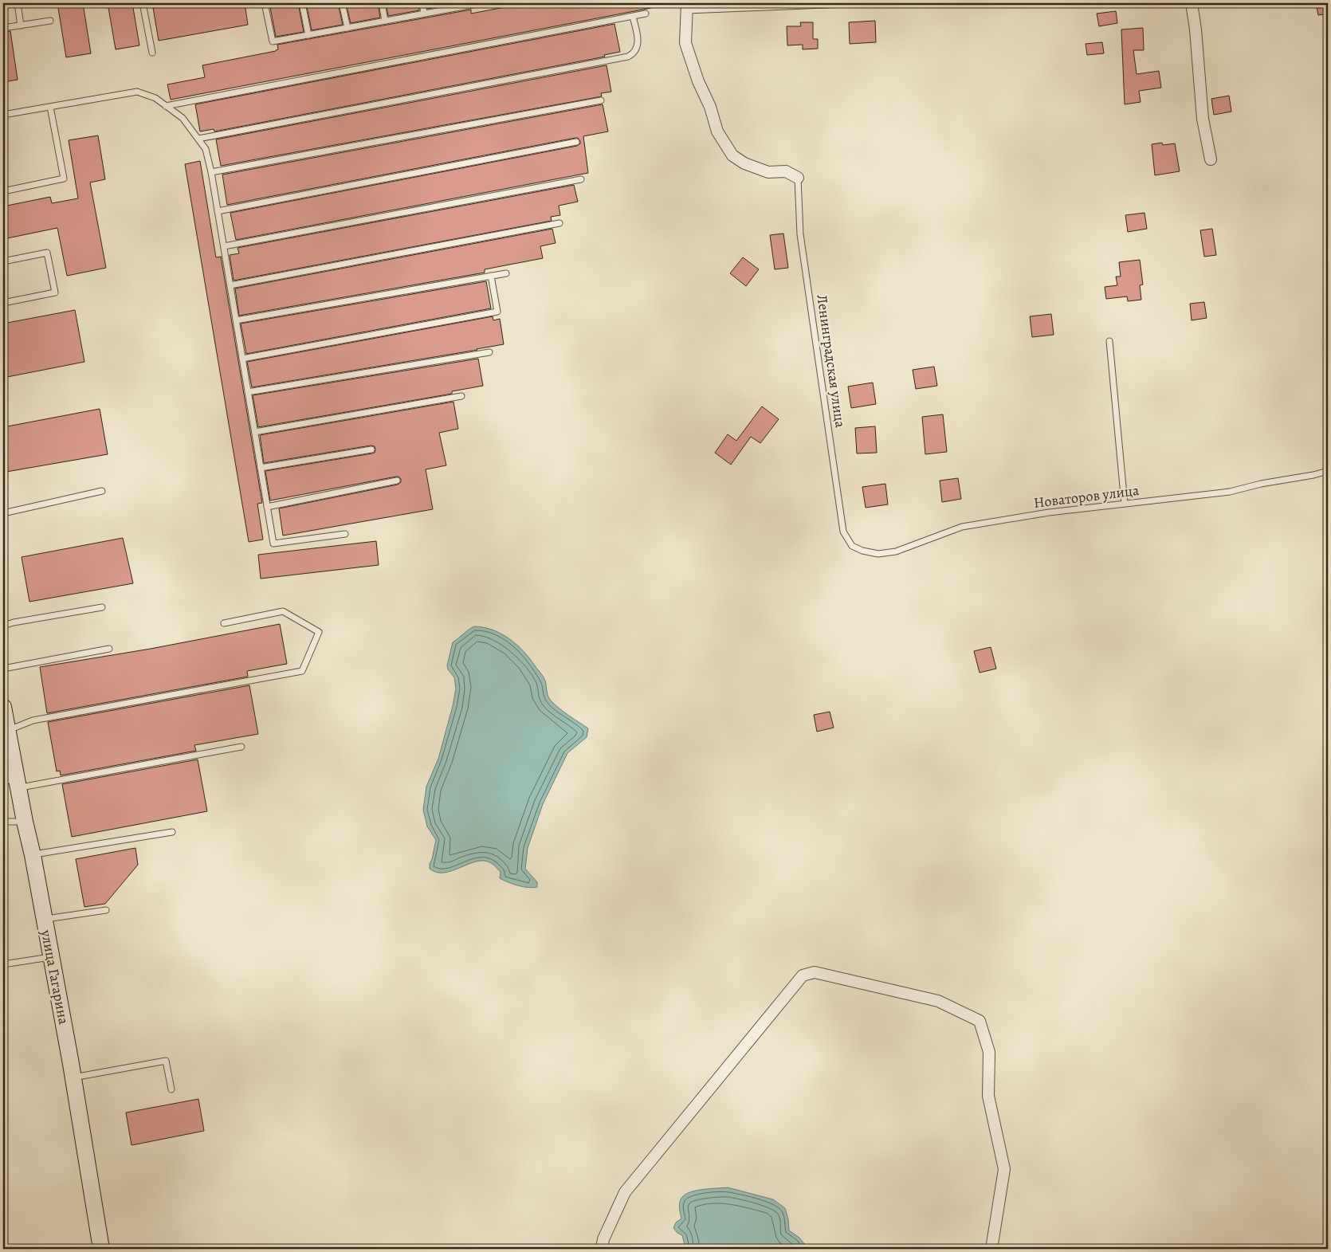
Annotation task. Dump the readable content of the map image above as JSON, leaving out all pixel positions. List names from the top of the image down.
{
  "streets": {
    "street": ["улица Гагарина"],
    "lane": ["Ленинградская улица", "Новаторов улица"]
  },
  "crossings": [
    ["Ленинградская улица", "Новаторов улица"]
  ]
}
